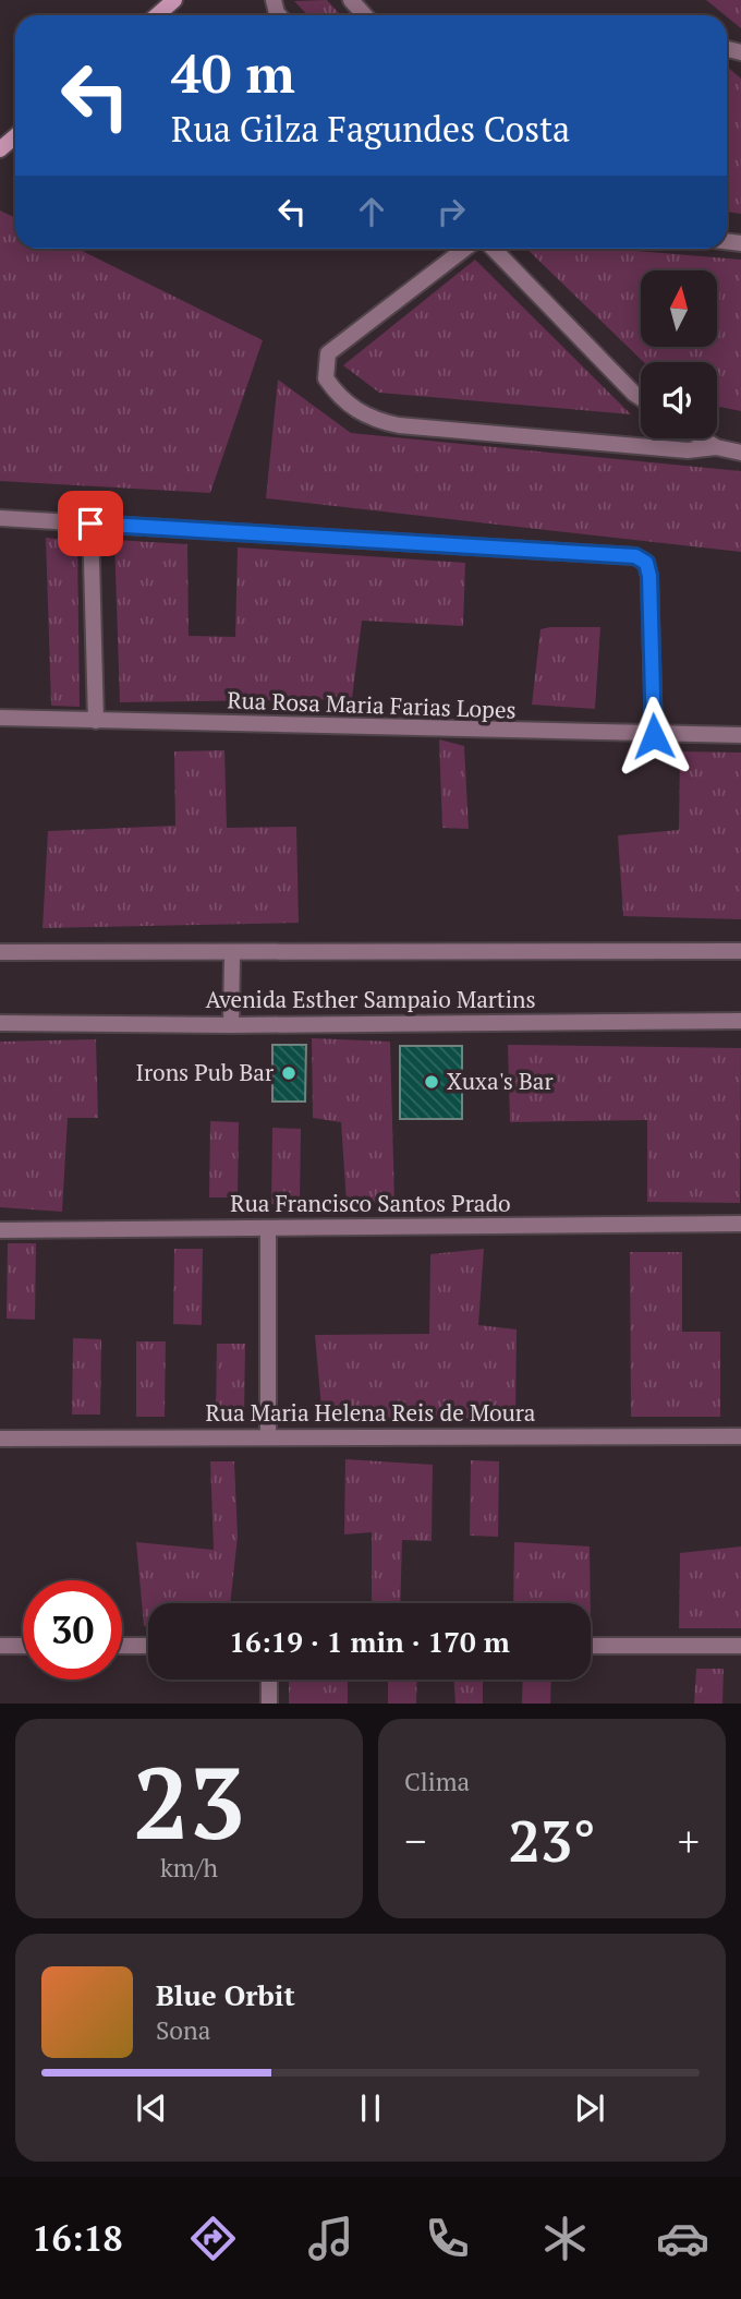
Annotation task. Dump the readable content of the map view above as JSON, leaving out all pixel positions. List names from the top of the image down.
{
  "streets": {
    "street": [
      "Rua Rosa Maria Farias Lopes",
      "Avenida Esther Sampaio Martins",
      "Rua Francisco Santos Prado",
      "Rua Maria Helena Reis de Moura"
    ]
  },
  "places": ["Irons Pub Bar", "Xuxa's Bar"],
  "north": "top",
  "page": {
    "turn": ["40 m", "Rua Gilza Fagundes Costa"],
    "limit": "30",
    "trip": "16:19 · 1 min · 170 m",
    "tile": [
      ["23", "km/h"],
      "Clima"
    ],
    "heat": ["−", "23°", "+"],
    "song": ["Blue Orbit", "Sona"],
    "tabs": "16:18"
  }
}
